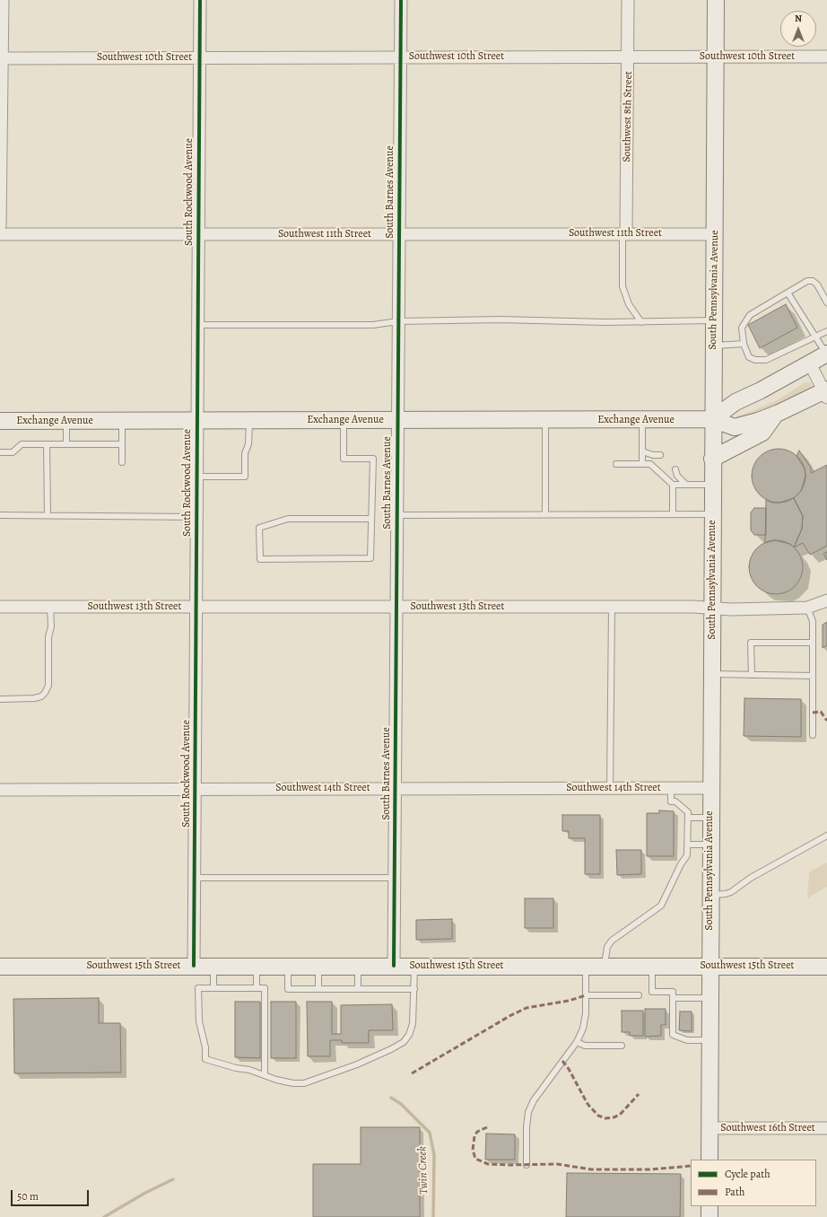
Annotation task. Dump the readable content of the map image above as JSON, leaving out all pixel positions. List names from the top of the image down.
{
  "streets": {
    "main road": ["South Pennsylvania Avenue", "Exchange Avenue", "Southwest 15th Street"],
    "street": [
      "Southwest 10th Street",
      "Southwest 8th Street",
      "South Rockwood Avenue",
      "South Barnes Avenue",
      "Southwest 11th Street",
      "Southwest 13th Street",
      "Southwest 14th Street",
      "Southwest 16th Street"
    ]
  },
  "crossings": [
    ["Southwest 10th Street", "Southwest 8th Street"],
    ["Southwest 10th Street", "South Rockwood Avenue"],
    ["Southwest 10th Street", "South Barnes Avenue"],
    ["Southwest 10th Street", "South Pennsylvania Avenue"],
    ["Southwest 8th Street", "Southwest 11th Street"],
    ["South Rockwood Avenue", "Southwest 11th Street"],
    ["South Rockwood Avenue", "Exchange Avenue"],
    ["South Rockwood Avenue", "Southwest 13th Street"],
    ["South Rockwood Avenue", "Southwest 14th Street"],
    ["South Rockwood Avenue", "Southwest 15th Street"],
    ["South Barnes Avenue", "Southwest 11th Street"],
    ["South Barnes Avenue", "Exchange Avenue"],
    ["South Barnes Avenue", "Southwest 13th Street"],
    ["South Barnes Avenue", "Southwest 14th Street"],
    ["South Barnes Avenue", "Southwest 15th Street"],
    ["Southwest 11th Street", "South Pennsylvania Avenue"],
    ["South Pennsylvania Avenue", "Exchange Avenue"],
    ["South Pennsylvania Avenue", "Southwest 13th Street"],
    ["South Pennsylvania Avenue", "Southwest 14th Street"],
    ["South Pennsylvania Avenue", "Southwest 15th Street"],
    ["South Pennsylvania Avenue", "Southwest 16th Street"]
  ],
  "water": ["Twin Creek"],
  "legend": ["Cycle path", "Path"],
  "scale_bar": "50 m",
  "north": "top"
}
